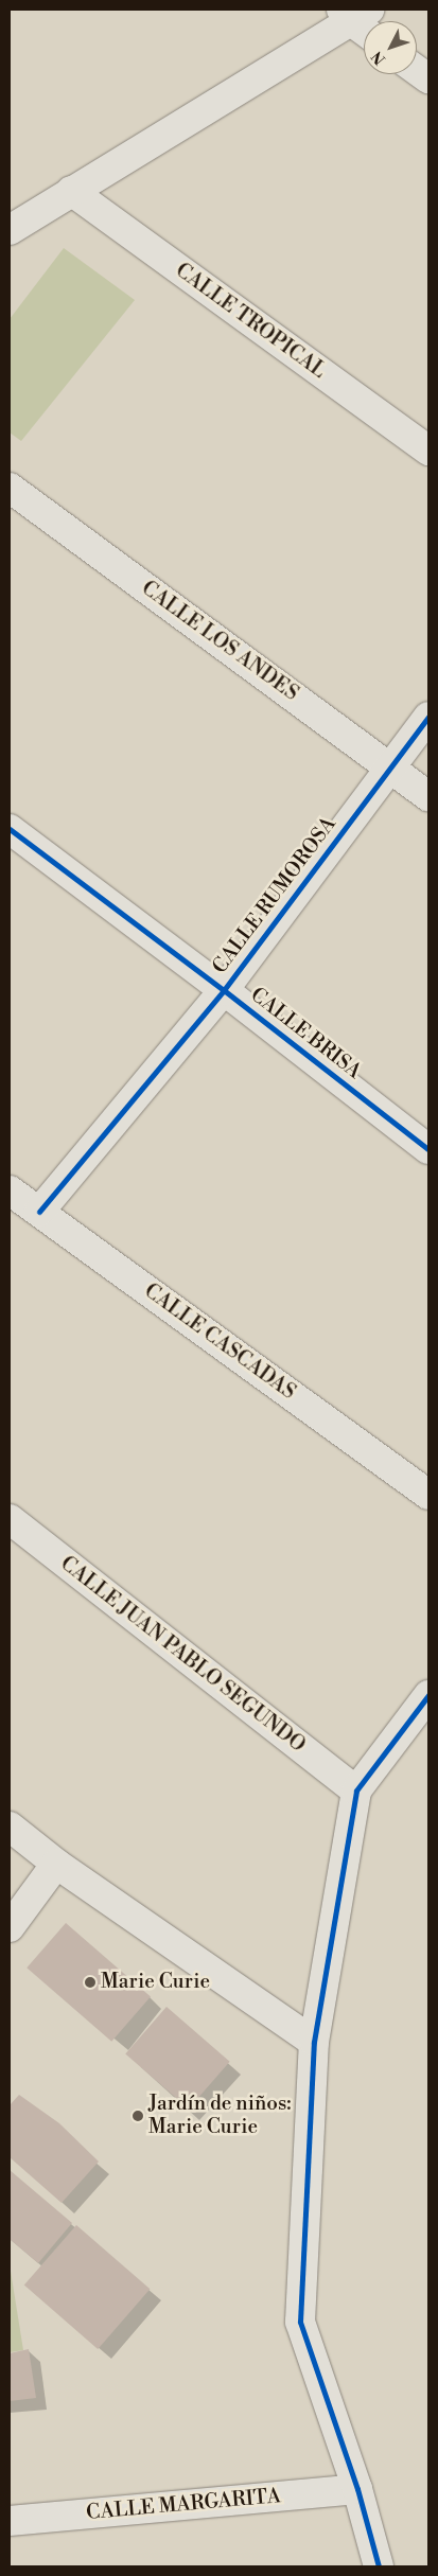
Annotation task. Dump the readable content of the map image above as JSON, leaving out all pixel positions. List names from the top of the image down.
{
  "streets": {
    "street": [
      "CALLE TROPICAL",
      "CALLE LOS ANDES",
      "CALLE RUMOROSA",
      "CALLE BRISA",
      "CALLE CASCADAS",
      "CALLE JUAN PABLO SEGUNDO",
      "CALLE MARGARITA"
    ]
  },
  "crossings": [
    ["CALLE LOS ANDES", "CALLE RUMOROSA"],
    ["CALLE RUMOROSA", "CALLE BRISA"],
    ["CALLE RUMOROSA", "CALLE CASCADAS"]
  ],
  "places": ["Marie Curie", "Jardín de niños: Marie Curie"],
  "north": "bottom left"
}
